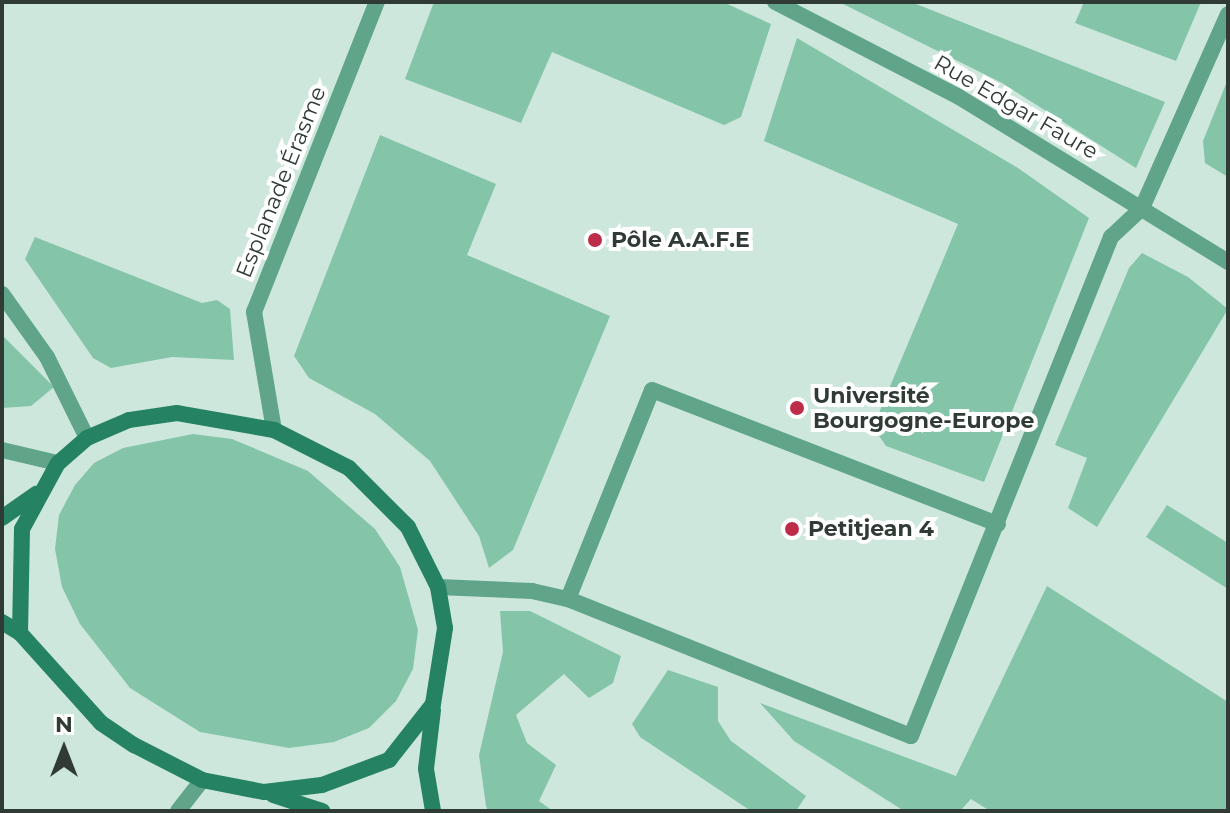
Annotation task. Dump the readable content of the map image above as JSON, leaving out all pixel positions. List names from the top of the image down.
{
  "streets": {
    "street": ["Rue Edgar Faure", "Esplanade Érasme"]
  },
  "places": ["Pôle A.A.F.E", "Université Bourgogne-Europe", "Petitjean 4"],
  "north": "top"
}
